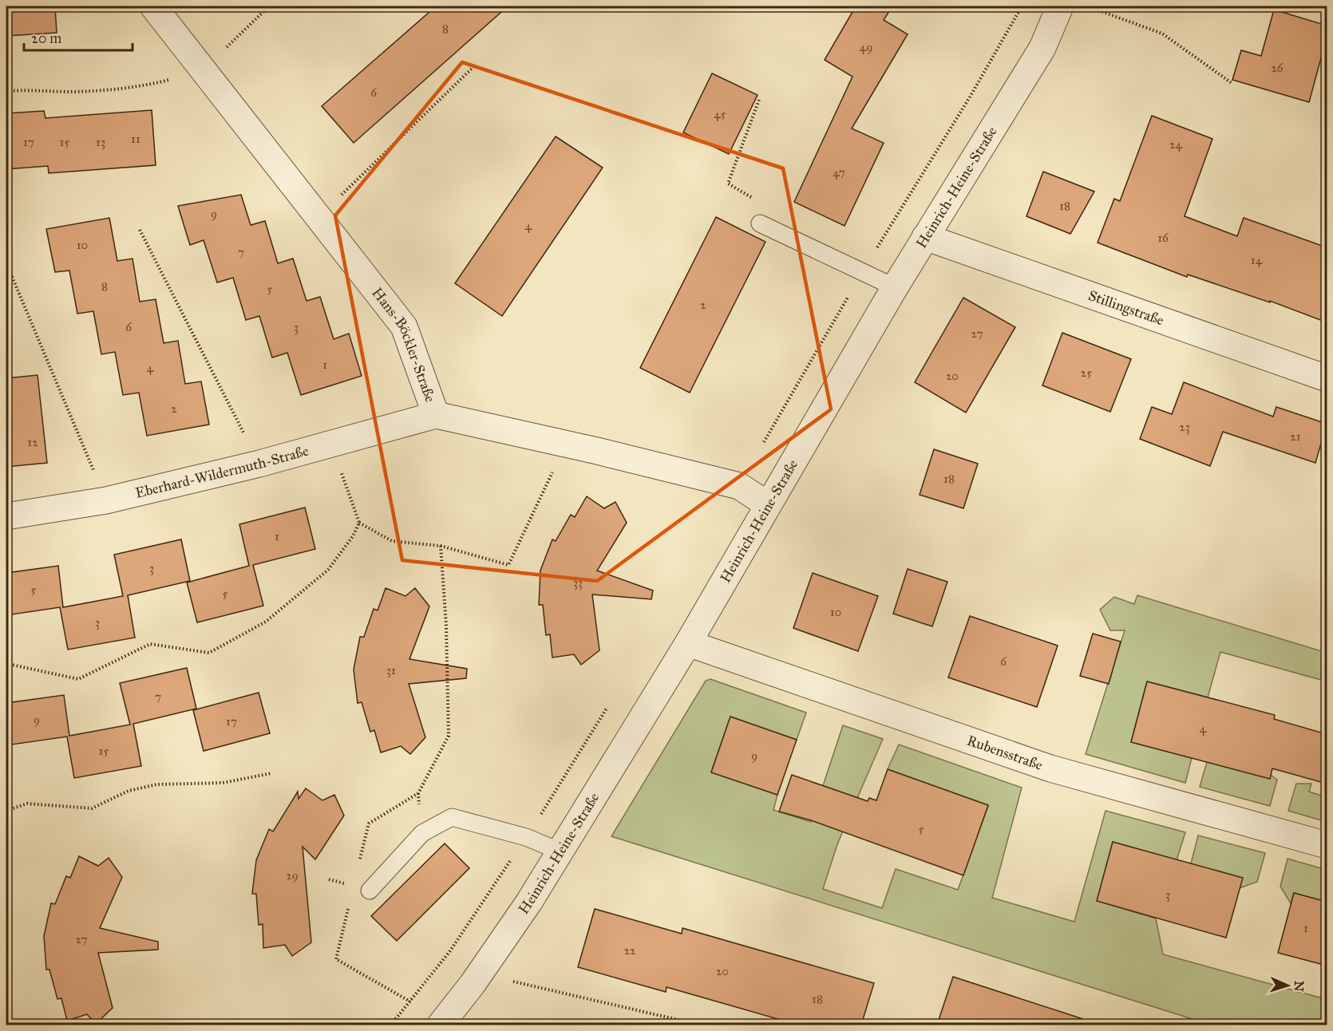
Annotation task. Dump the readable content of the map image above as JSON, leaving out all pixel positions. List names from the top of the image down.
{
  "streets": {
    "street": [
      "Heinrich-Heine-Straße",
      "Stillingstraße",
      "Hans-Böckler-Straße",
      "Eberhard-Wildermuth-Straße",
      "Rubensstraße"
    ]
  },
  "crossings": [
    ["Heinrich-Heine-Straße", "Stillingstraße"],
    ["Heinrich-Heine-Straße", "Hans-Böckler-Straße"],
    ["Heinrich-Heine-Straße", "Rubensstraße"],
    ["Hans-Böckler-Straße", "Eberhard-Wildermuth-Straße"]
  ],
  "house_numbers": [
    "8",
    "49",
    "26",
    "6",
    "45",
    "11",
    "17",
    "15",
    "13",
    "24",
    "47",
    "18",
    "9",
    "4",
    "16",
    "10",
    "7",
    "14",
    "8",
    "5",
    "2",
    "6",
    "3",
    "27",
    "1",
    "4",
    "25",
    "20",
    "2",
    "23",
    "21",
    "12",
    "18",
    "1",
    "3",
    "33",
    "5",
    "5",
    "10",
    "3",
    "6",
    "31",
    "7",
    "9",
    "17",
    "4",
    "15",
    "9",
    "5",
    "29",
    "3",
    "1",
    "27",
    "22",
    "20",
    "18"
  ],
  "scale_bar": "20 m",
  "north": "right"
}
